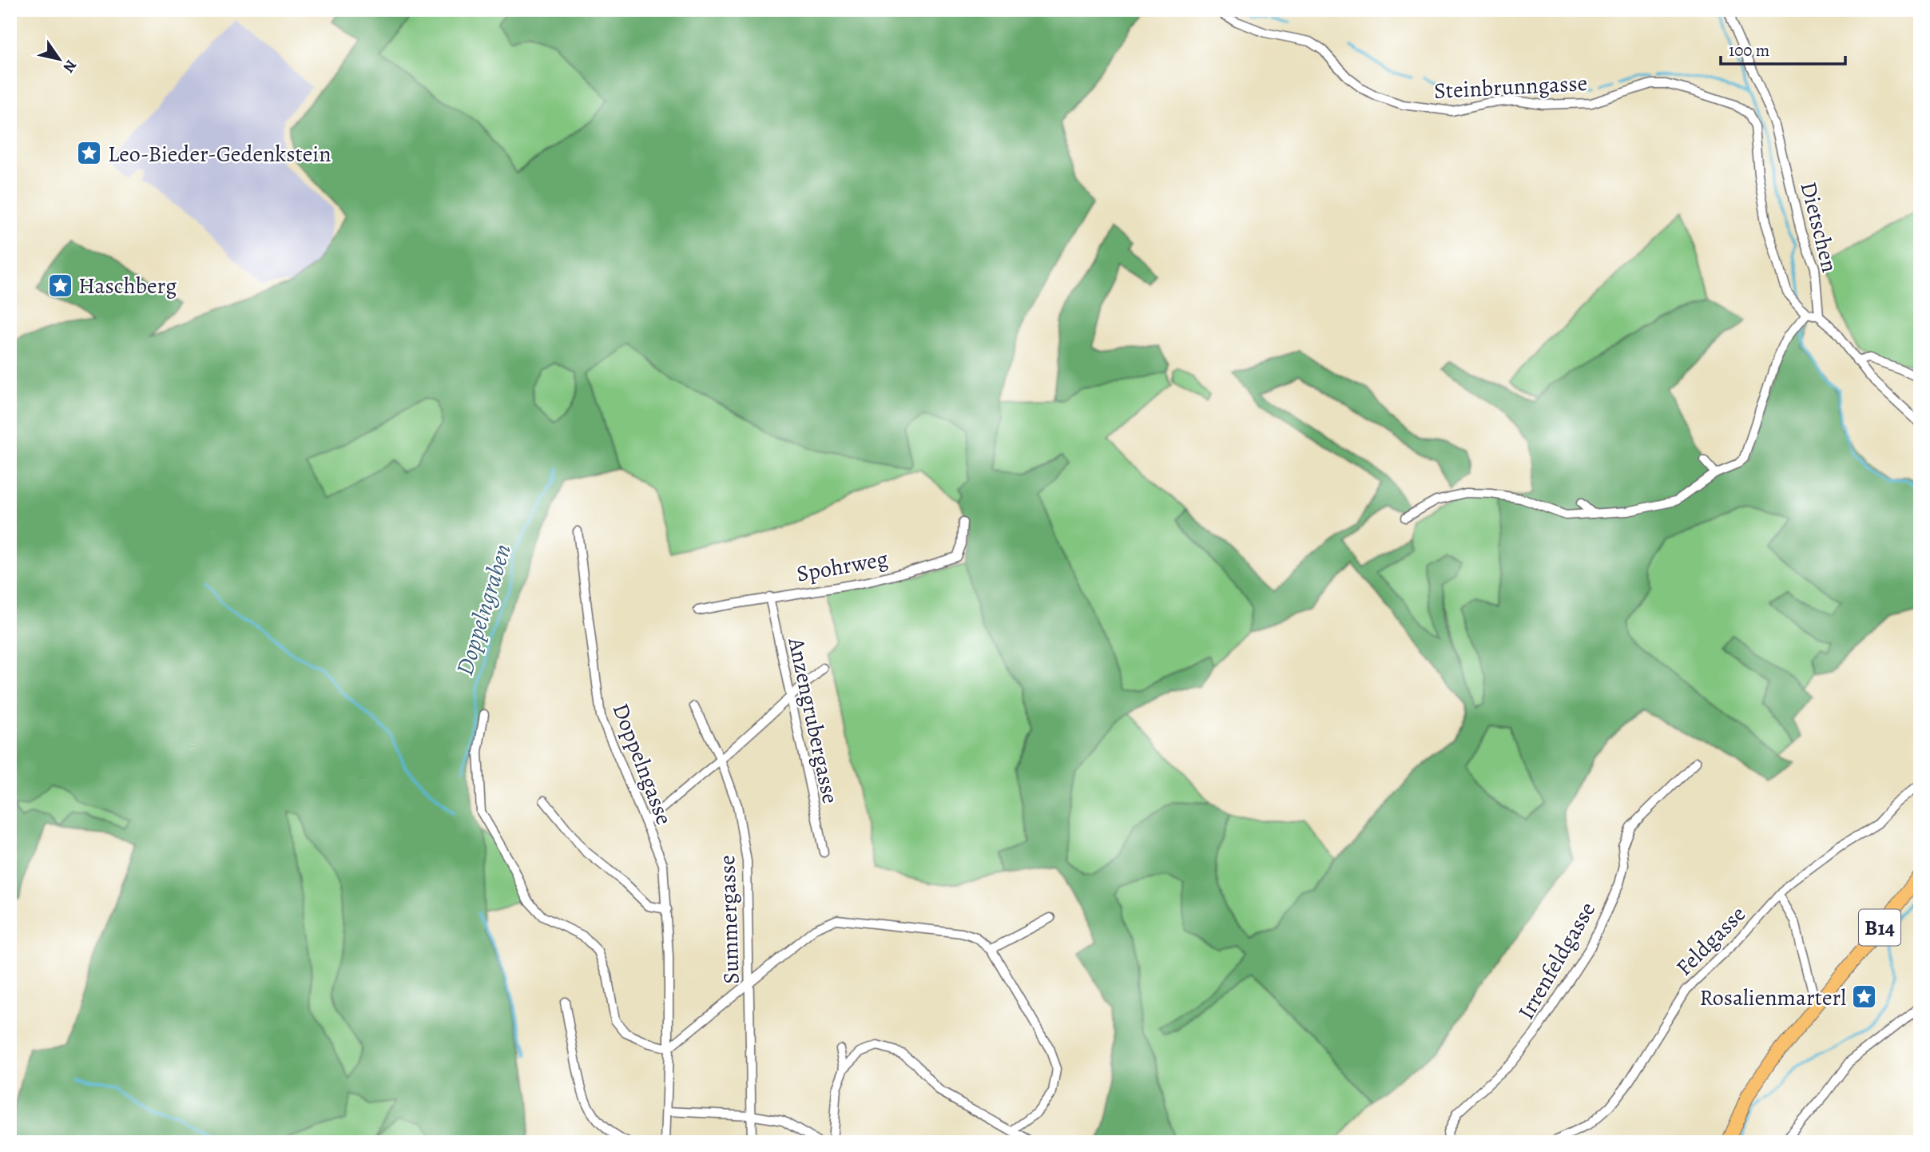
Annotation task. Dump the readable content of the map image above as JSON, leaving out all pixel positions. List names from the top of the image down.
{
  "streets": {
    "main road": ["B14"],
    "street": [
      "Steinbrunngasse",
      "Dietschen",
      "Spohrweg",
      "Anzengrubergasse",
      "Doppelngasse",
      "Summergasse",
      "Feldgasse",
      "Irrenfeldgasse"
    ]
  },
  "crossings": [
    ["Steinbrunngasse", "Dietschen"],
    ["Spohrweg", "Anzengrubergasse"]
  ],
  "water": ["Doppelngraben"],
  "places": {
    "place": ["Leo-Bieder-Gedenkstein", "Haschberg", "Rosalienmarterl"]
  },
  "scale_bar": "100 m",
  "north": "bottom right"
}
